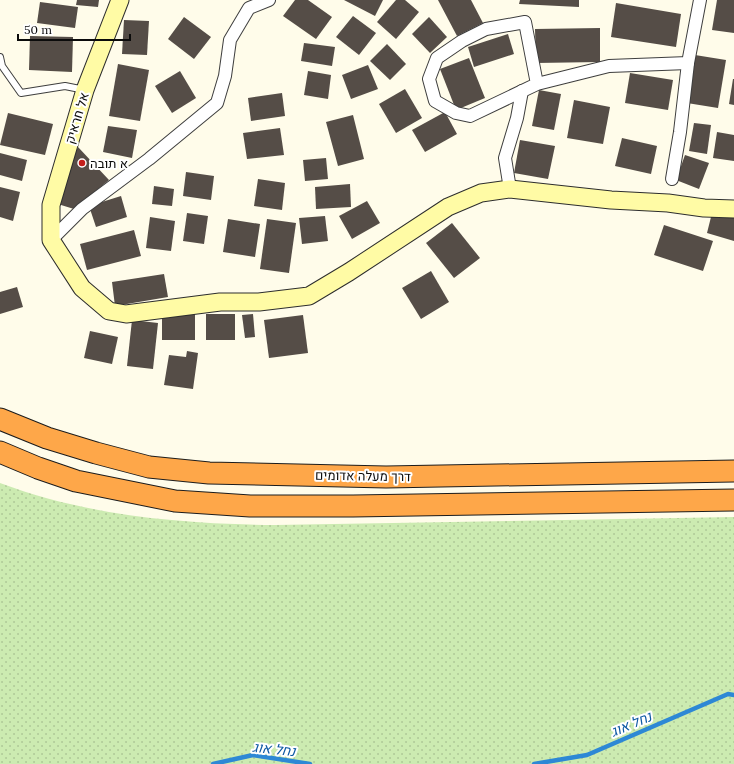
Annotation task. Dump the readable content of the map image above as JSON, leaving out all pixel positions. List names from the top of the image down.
{
  "streets": {
    "highway": ["דרך מעלה אדומים"],
    "street": ["אל חראיק"]
  },
  "water": ["נחל אוג"],
  "places": ["א תובה"],
  "scale_bar": "50 m"
}
